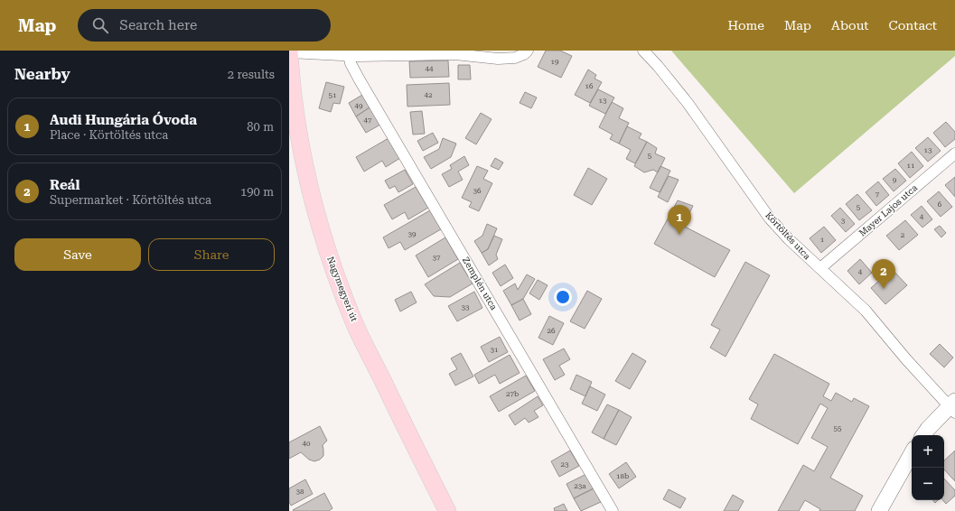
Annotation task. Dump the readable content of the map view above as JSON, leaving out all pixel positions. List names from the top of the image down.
{
  "streets": {
    "main road": ["Nagymegyeri út"],
    "street": ["Mayer Lajos utca", "Körtöltés utca", "Zemplén utca"]
  },
  "crossings": [
    ["Mayer Lajos utca", "Körtöltés utca"]
  ],
  "house_numbers": [
    "19",
    "44",
    "16",
    "51",
    "42",
    "13",
    "49",
    "47",
    "13",
    "5",
    "11",
    "9",
    "36",
    "7",
    "6",
    "5",
    "4",
    "3",
    "39",
    "2",
    "1",
    "37",
    "4",
    "33",
    "26",
    "31",
    "27b",
    "55",
    "40",
    "23",
    "18b",
    "23a",
    "38"
  ],
  "page": {
    "header": "Map",
    "search": "Search here",
    "nav": [
      "Home",
      "Map",
      "About",
      "Contact"
    ],
    "heading": ["Nearby", "2 results"],
    "list": [
      {
        "mark": "1",
        "name": "Audi Hungária Óvoda",
        "note": "Place · Körtöltés utca",
        "value": "80 m"
      },
      {
        "mark": "2",
        "name": "Reál",
        "note": "Supermarket · Körtöltés utca",
        "value": "190 m"
      }
    ],
    "pins": ["1", "2"],
    "buttons": ["Save", "Share"],
    "map_buttons": ["+", "−"]
  }
}
